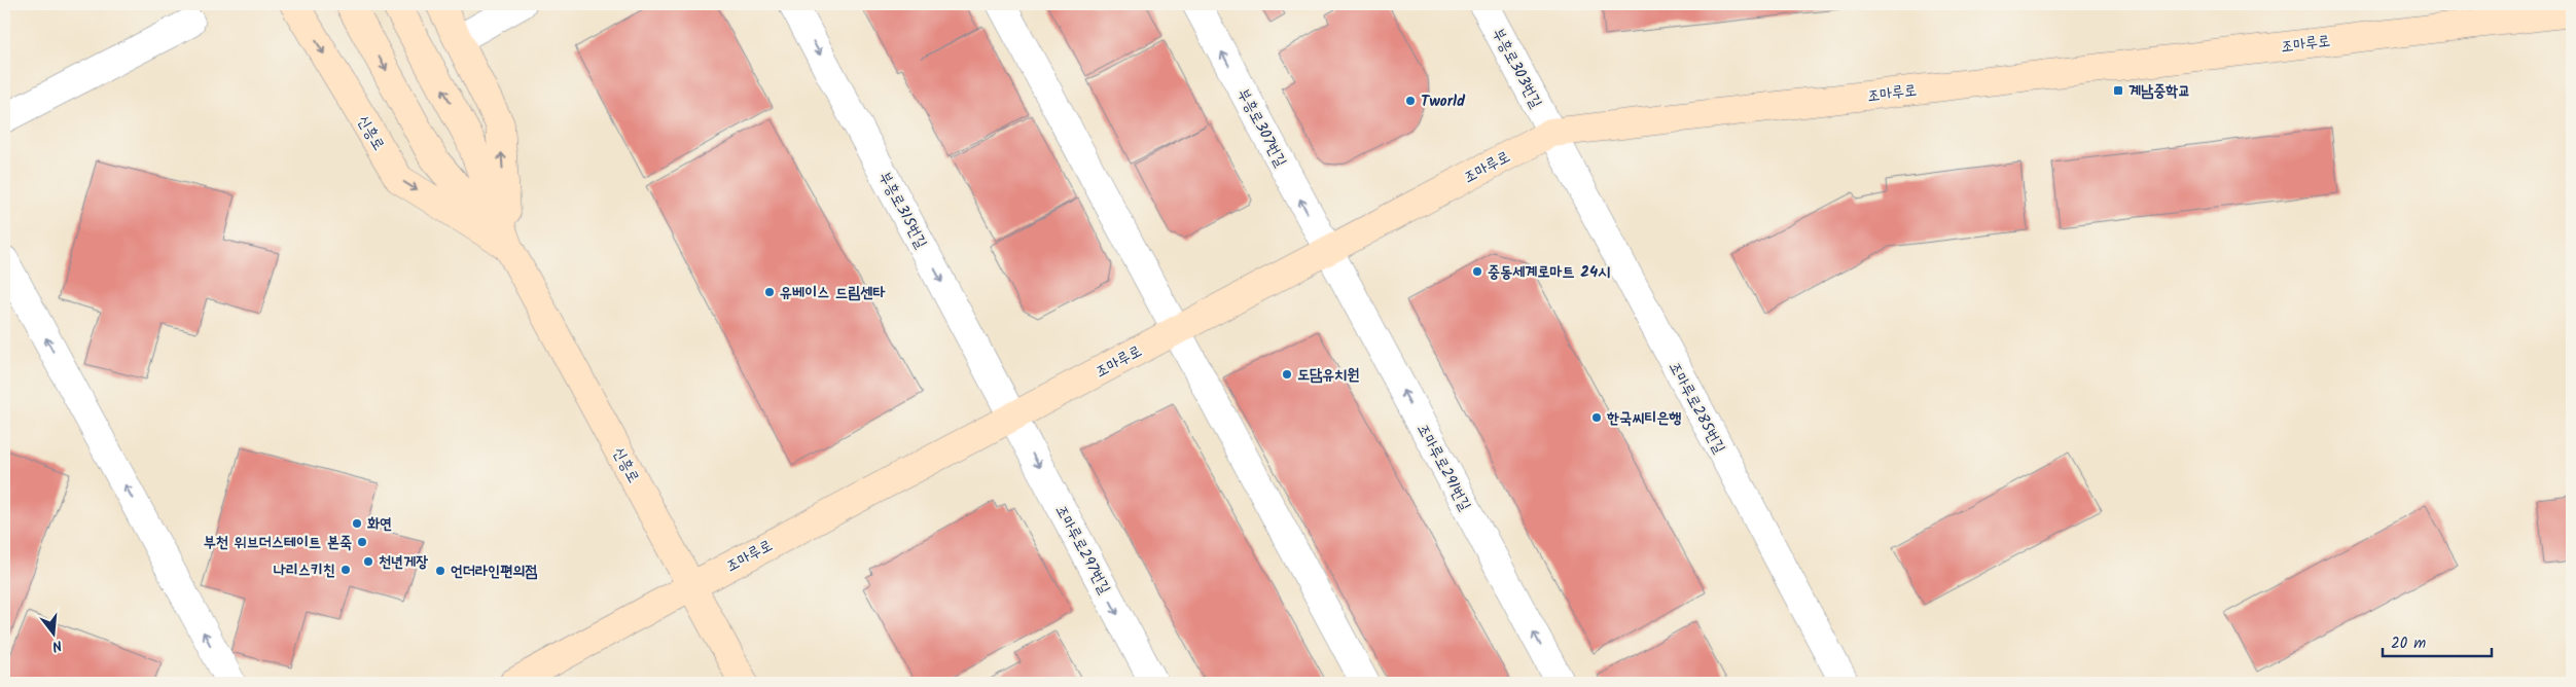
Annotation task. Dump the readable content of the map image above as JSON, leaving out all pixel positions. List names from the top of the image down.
{
  "streets": {
    "street": [
      "조마루로",
      "부흥로303번길",
      "부흥로307번길",
      "신흥로",
      "부흥로315번길",
      "조마루로285번길",
      "조마루로291번길",
      "조마루로297번길"
    ]
  },
  "crossings": [
    ["조마루로", "부흥로303번길"],
    ["조마루로", "부흥로307번길"],
    ["조마루로", "신흥로"],
    ["조마루로", "부흥로315번길"],
    ["조마루로", "조마루로285번길"],
    ["조마루로", "조마루로291번길"],
    ["조마루로", "조마루로297번길"],
    ["부흥로303번길", "조마루로285번길"],
    ["부흥로307번길", "조마루로291번길"],
    ["부흥로315번길", "조마루로297번길"]
  ],
  "places": {
    "transit": ["계남중학교"],
    "other": [
      "Tworld",
      "중동세계로마트 24시",
      "유베이스 드림센타",
      "도담유치원",
      "한국씨티은행",
      "화연",
      "부천 위브더스테이트 본죽",
      "천년게장",
      "나리스키친",
      "언더라인편의점"
    ]
  },
  "scale_bar": "20 m",
  "north": "bottom"
}
